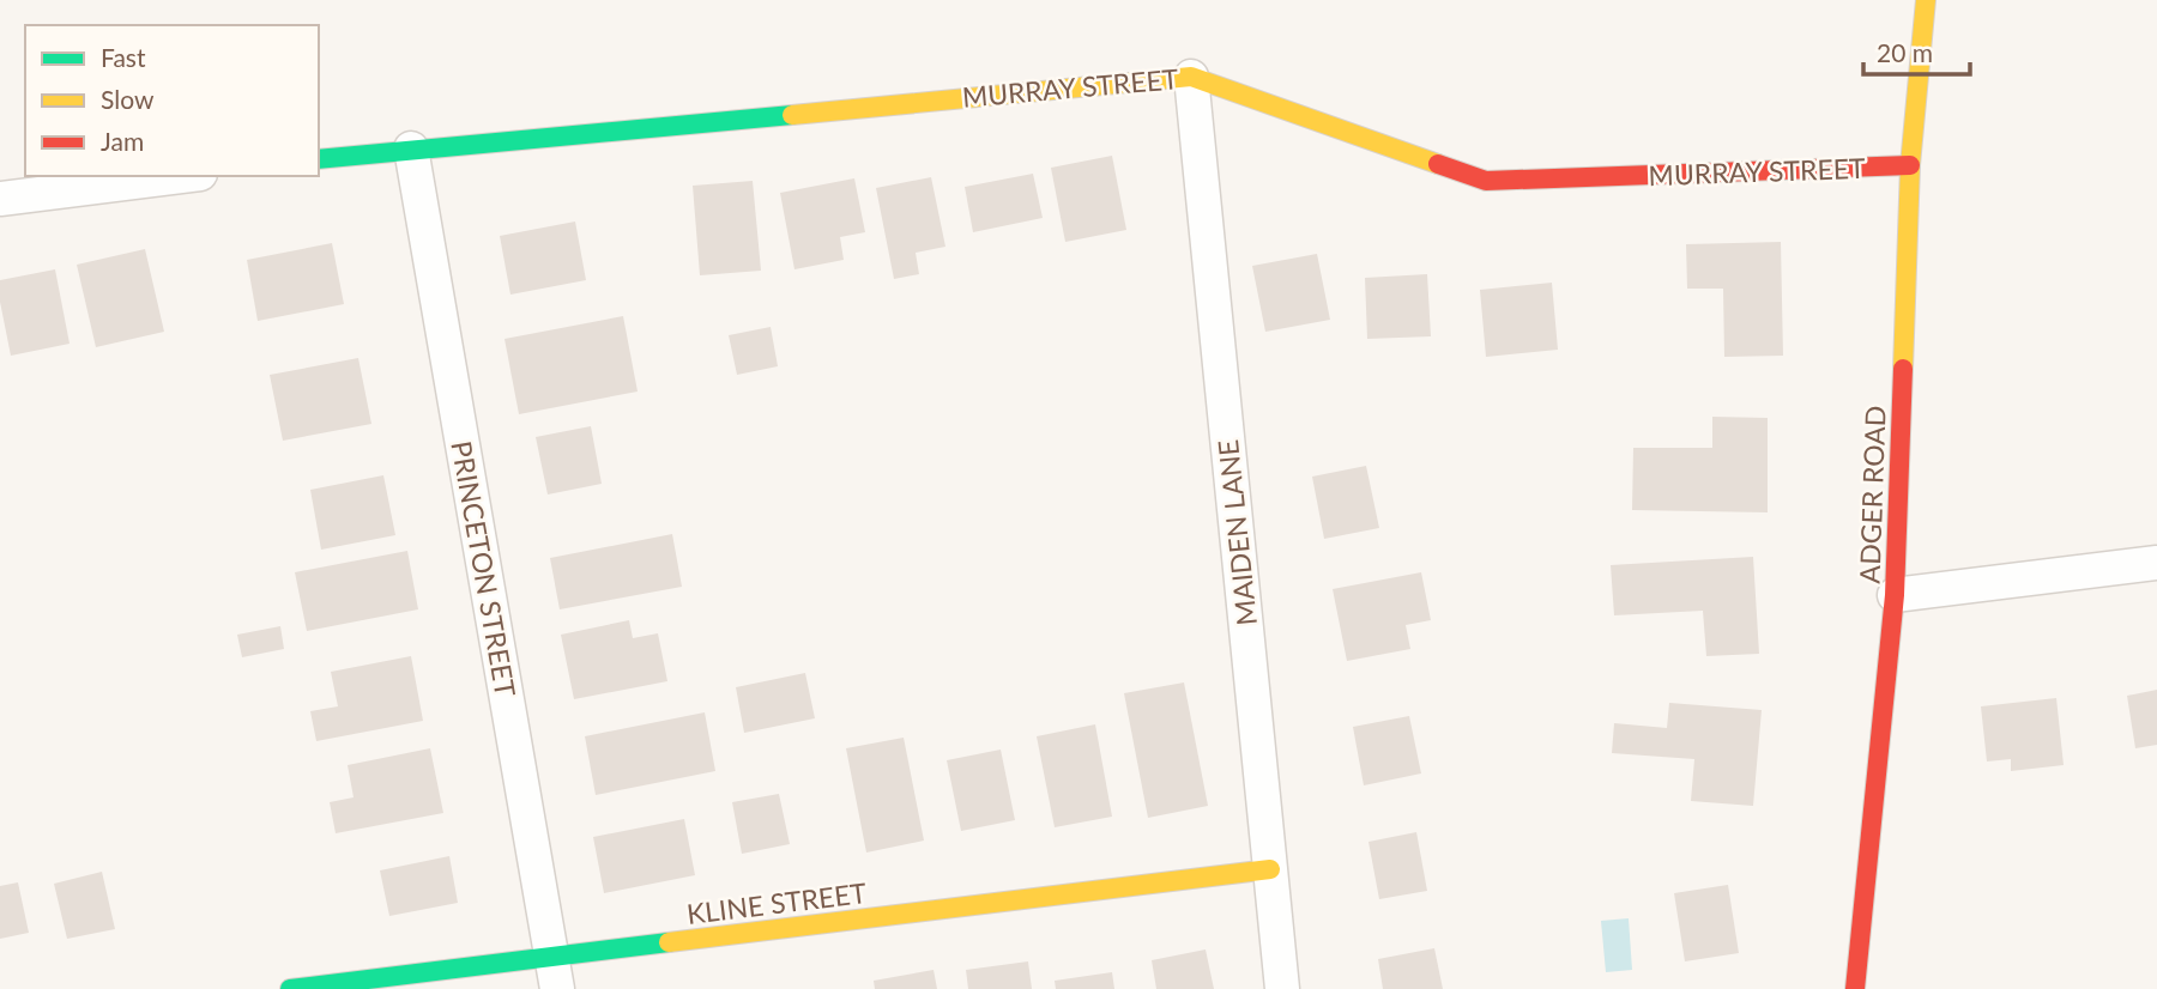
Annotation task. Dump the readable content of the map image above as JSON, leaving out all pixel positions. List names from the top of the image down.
{
  "streets": {
    "street": [
      "MURRAY STREET",
      "ADGER ROAD",
      "MAIDEN LANE",
      "PRINCETON STREET",
      "KLINE STREET"
    ]
  },
  "crossings": [
    ["MURRAY STREET", "ADGER ROAD"],
    ["MURRAY STREET", "MAIDEN LANE"],
    ["MURRAY STREET", "PRINCETON STREET"],
    ["MAIDEN LANE", "KLINE STREET"],
    ["PRINCETON STREET", "KLINE STREET"]
  ],
  "legend": ["Fast", "Slow", "Jam"],
  "scale_bar": "20 m"
}
